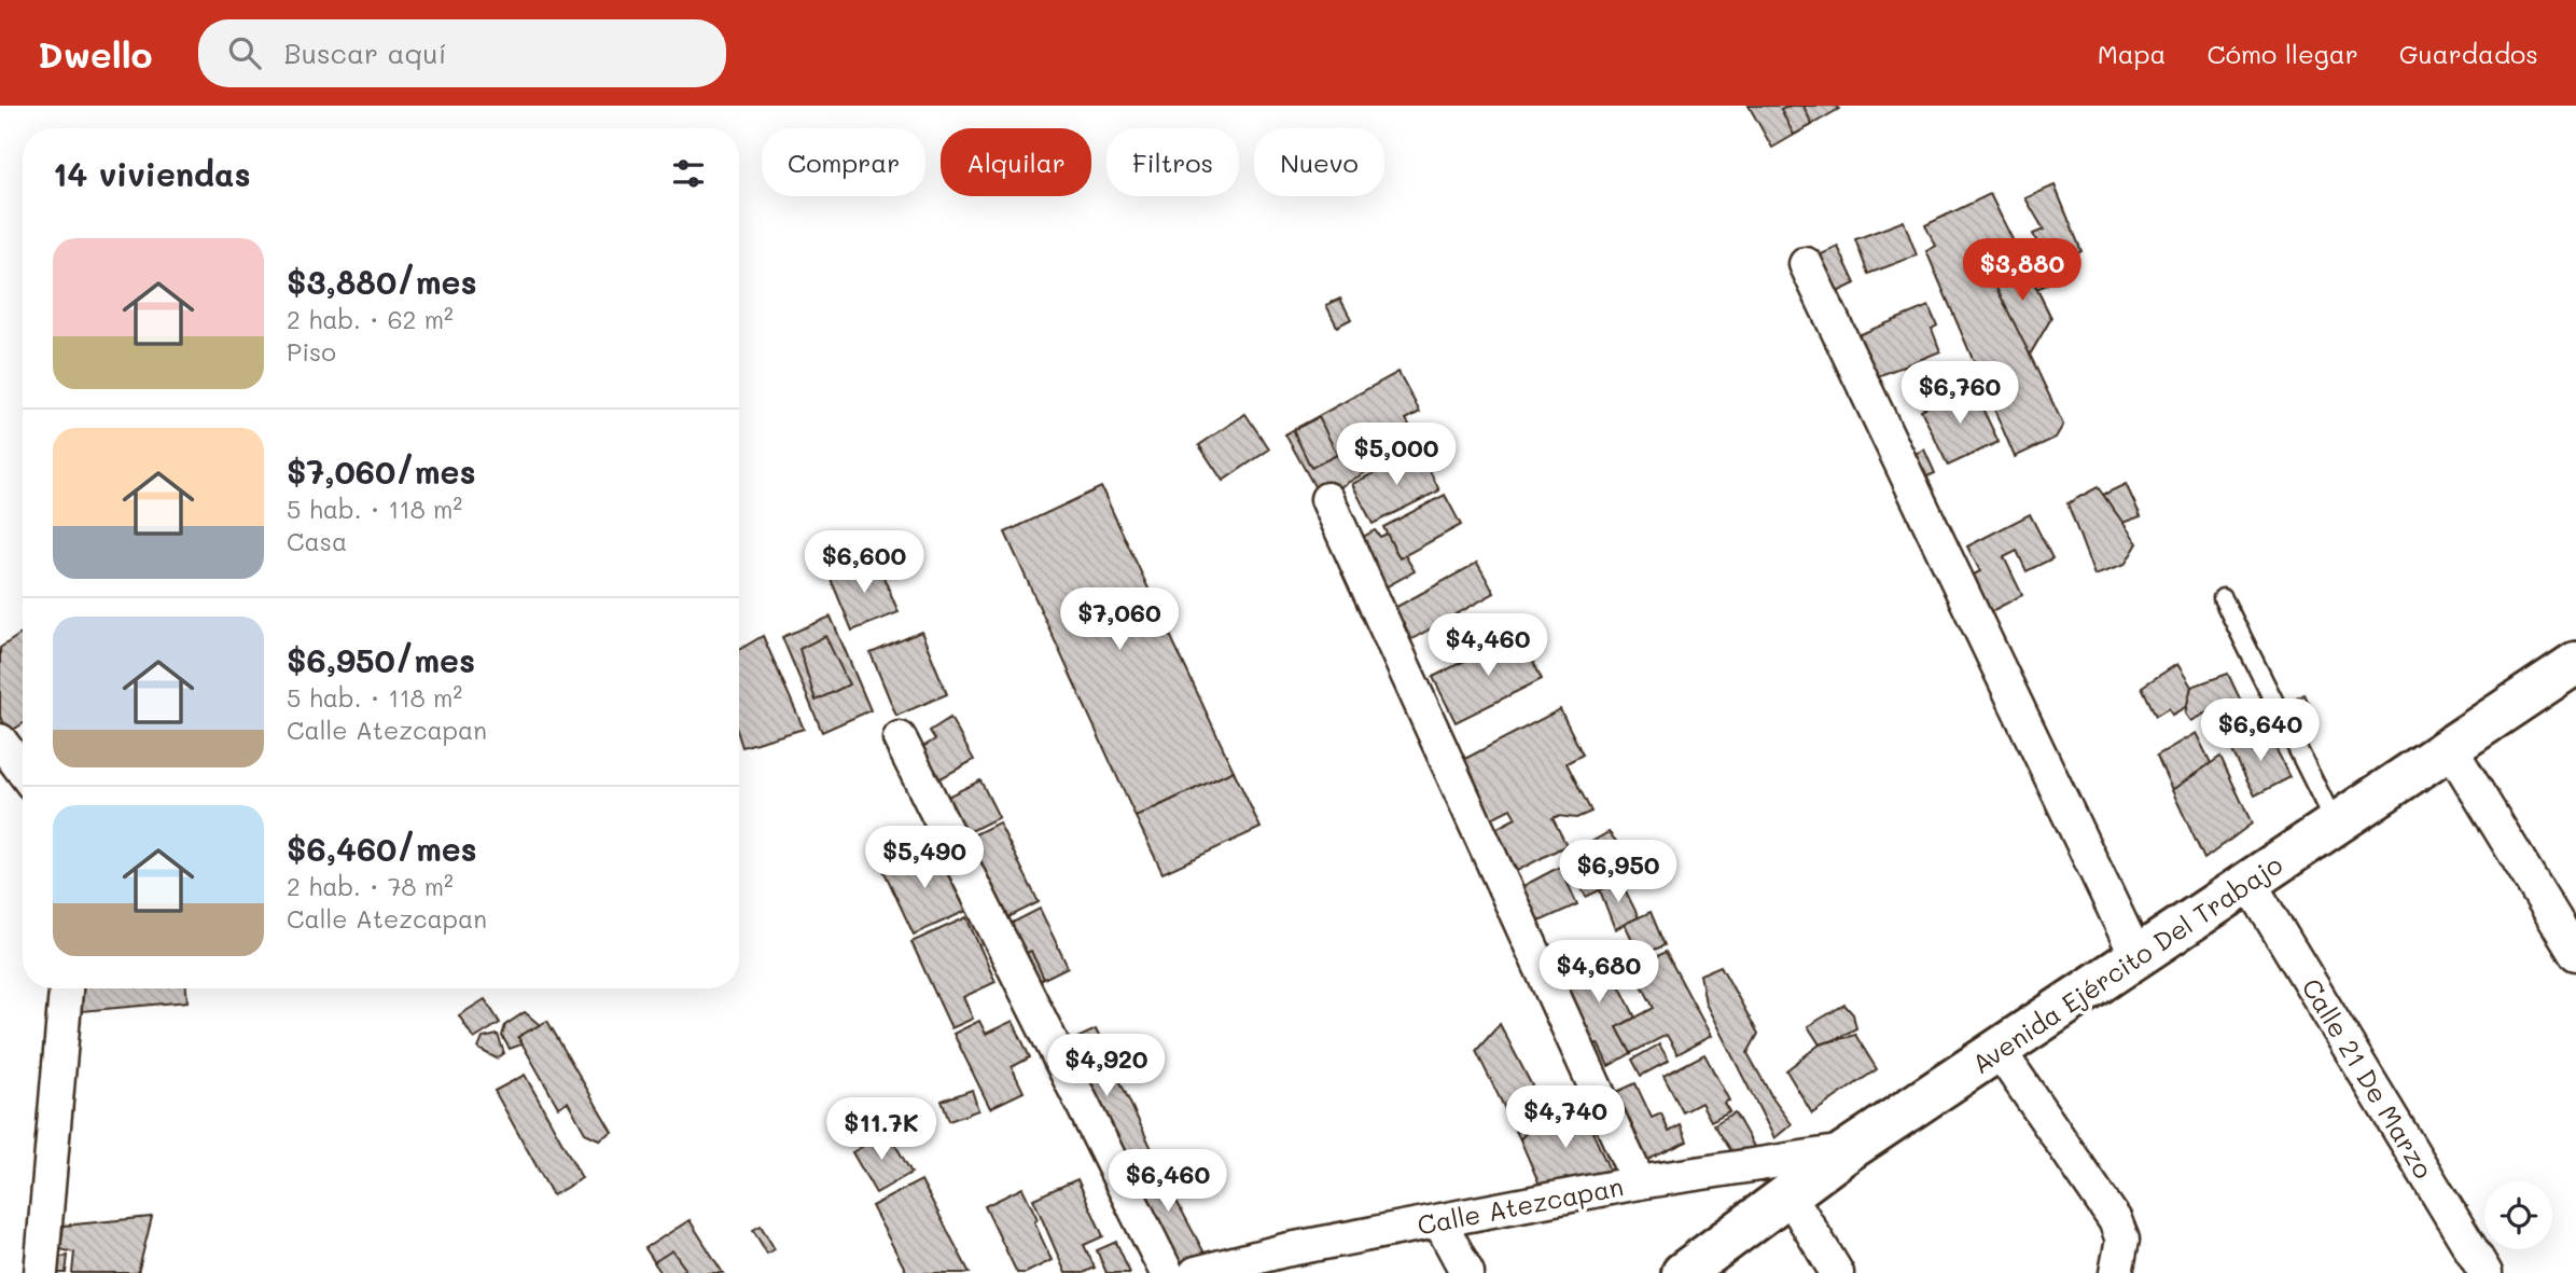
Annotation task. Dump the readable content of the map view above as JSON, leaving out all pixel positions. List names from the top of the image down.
{
  "streets": {
    "main road": ["Avenida Ejército Del Trabajo"],
    "street": ["Calle 21 De Marzo", "Calle Atezcapan"]
  },
  "crossings": [
    ["Avenida Ejército Del Trabajo", "Calle 21 De Marzo"],
    ["Avenida Ejército Del Trabajo", "Calle Atezcapan"]
  ],
  "page": {
    "header": "Dwello",
    "search": "Buscar aquí",
    "nav": ["Mapa", "Cómo llegar", "Guardados"],
    "chip": [
      "Comprar",
      "Alquilar",
      "Filtros",
      "Nuevo"
    ],
    "heading": "14 viviendas",
    "list": [
      {
        "name": "$3,880/mes",
        "note": "2 hab. · 62 m² · Piso"
      },
      {
        "name": "$7,060/mes",
        "note": "5 hab. · 118 m² · Casa"
      },
      {
        "name": "$6,950/mes",
        "note": "5 hab. · 118 m² · Calle Atezcapan"
      },
      {
        "name": "$6,460/mes",
        "note": "2 hab. · 78 m² · Calle Atezcapan"
      }
    ],
    "price": [
      "$3,880",
      "$6,760",
      "$5,000",
      "$6,600",
      "$7,060",
      "$4,460",
      "$6,640",
      "$5,490",
      "$6,950",
      "$4,680",
      "$4,920",
      "$4,740",
      "$11.7K",
      "$6,460"
    ]
  }
}
